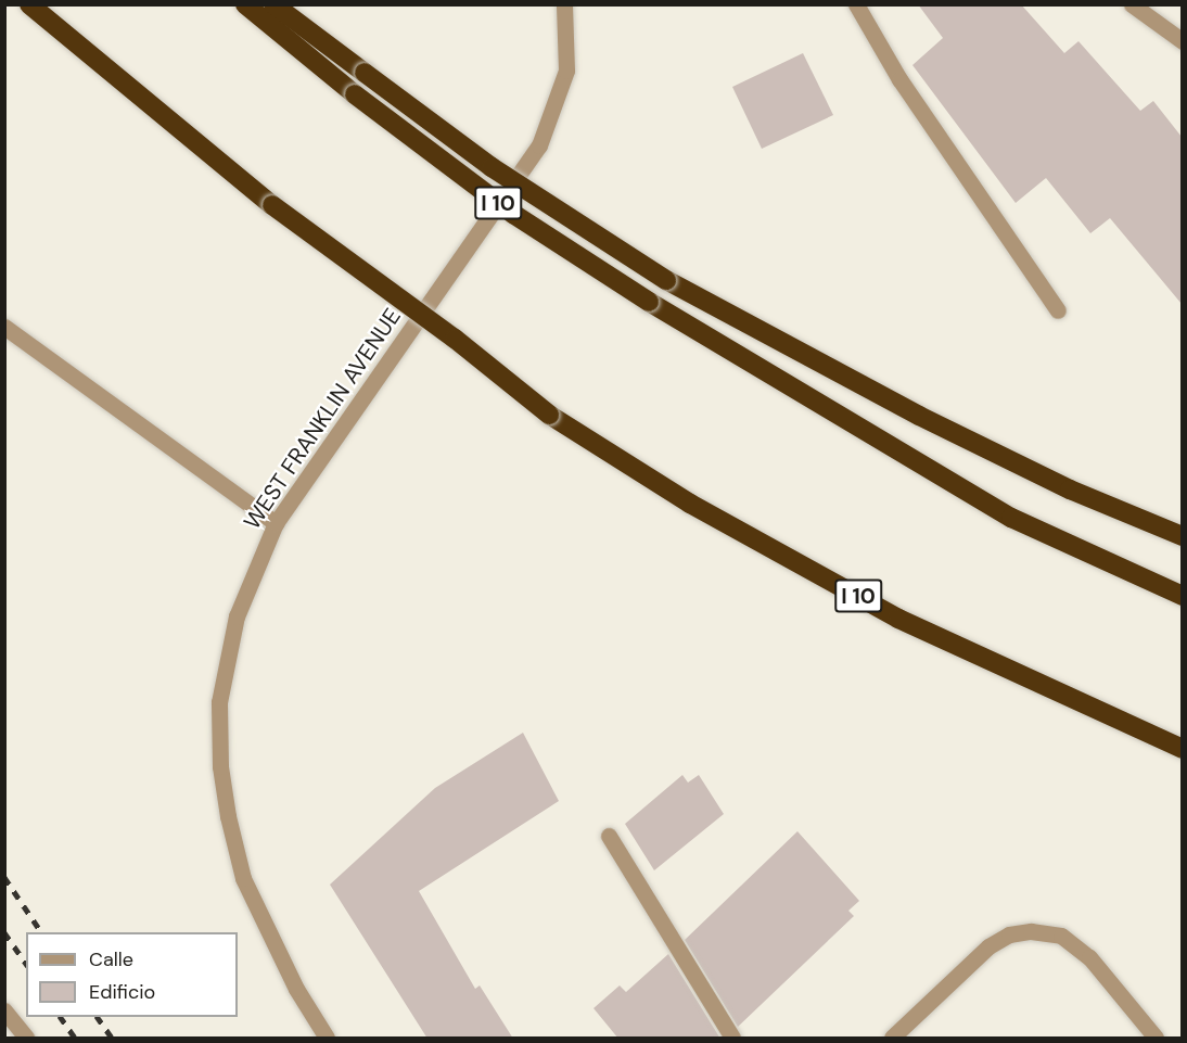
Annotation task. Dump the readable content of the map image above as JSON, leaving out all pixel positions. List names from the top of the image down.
{
  "streets": {
    "highway": ["I 10"],
    "street": ["WEST FRANKLIN AVENUE"]
  },
  "legend": ["Calle", "Edificio"]
}
